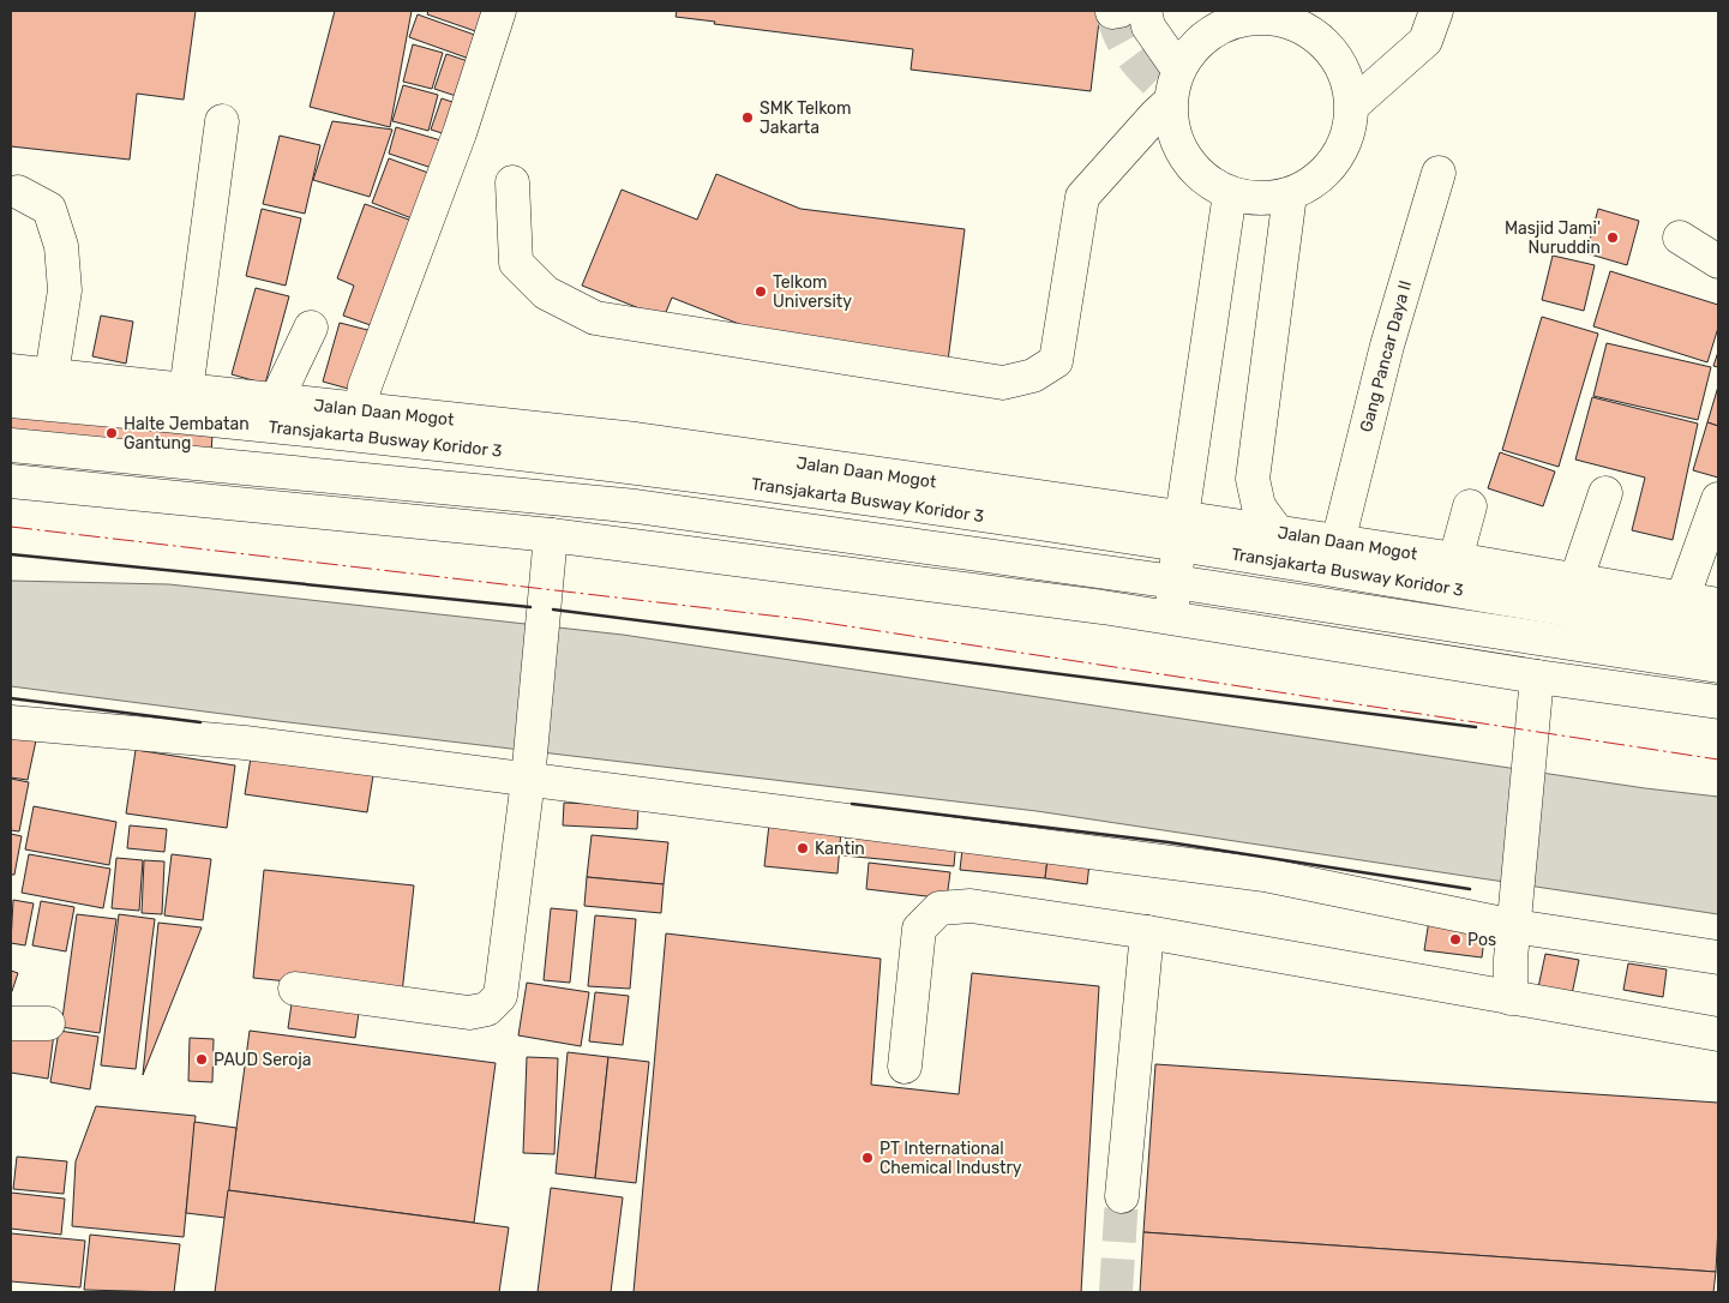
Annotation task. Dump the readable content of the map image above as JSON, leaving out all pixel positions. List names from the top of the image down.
{
  "streets": {
    "main road": ["Gang Pancar Daya II", "Jalan Daan Mogot", "Transjakarta Busway Koridor 3"]
  },
  "crossings": [
    ["Gang Pancar Daya II", "Jalan Daan Mogot"],
    ["Jalan Daan Mogot", "Transjakarta Busway Koridor 3"]
  ],
  "places": [
    "SMK Telkom Jakarta",
    "Masjid Jami' Nuruddin",
    "Telkom University",
    "Halte Jembatan Gantung",
    "Kantin",
    "Pos",
    "PAUD Seroja",
    "PT International Chemical Industry"
  ]
}
